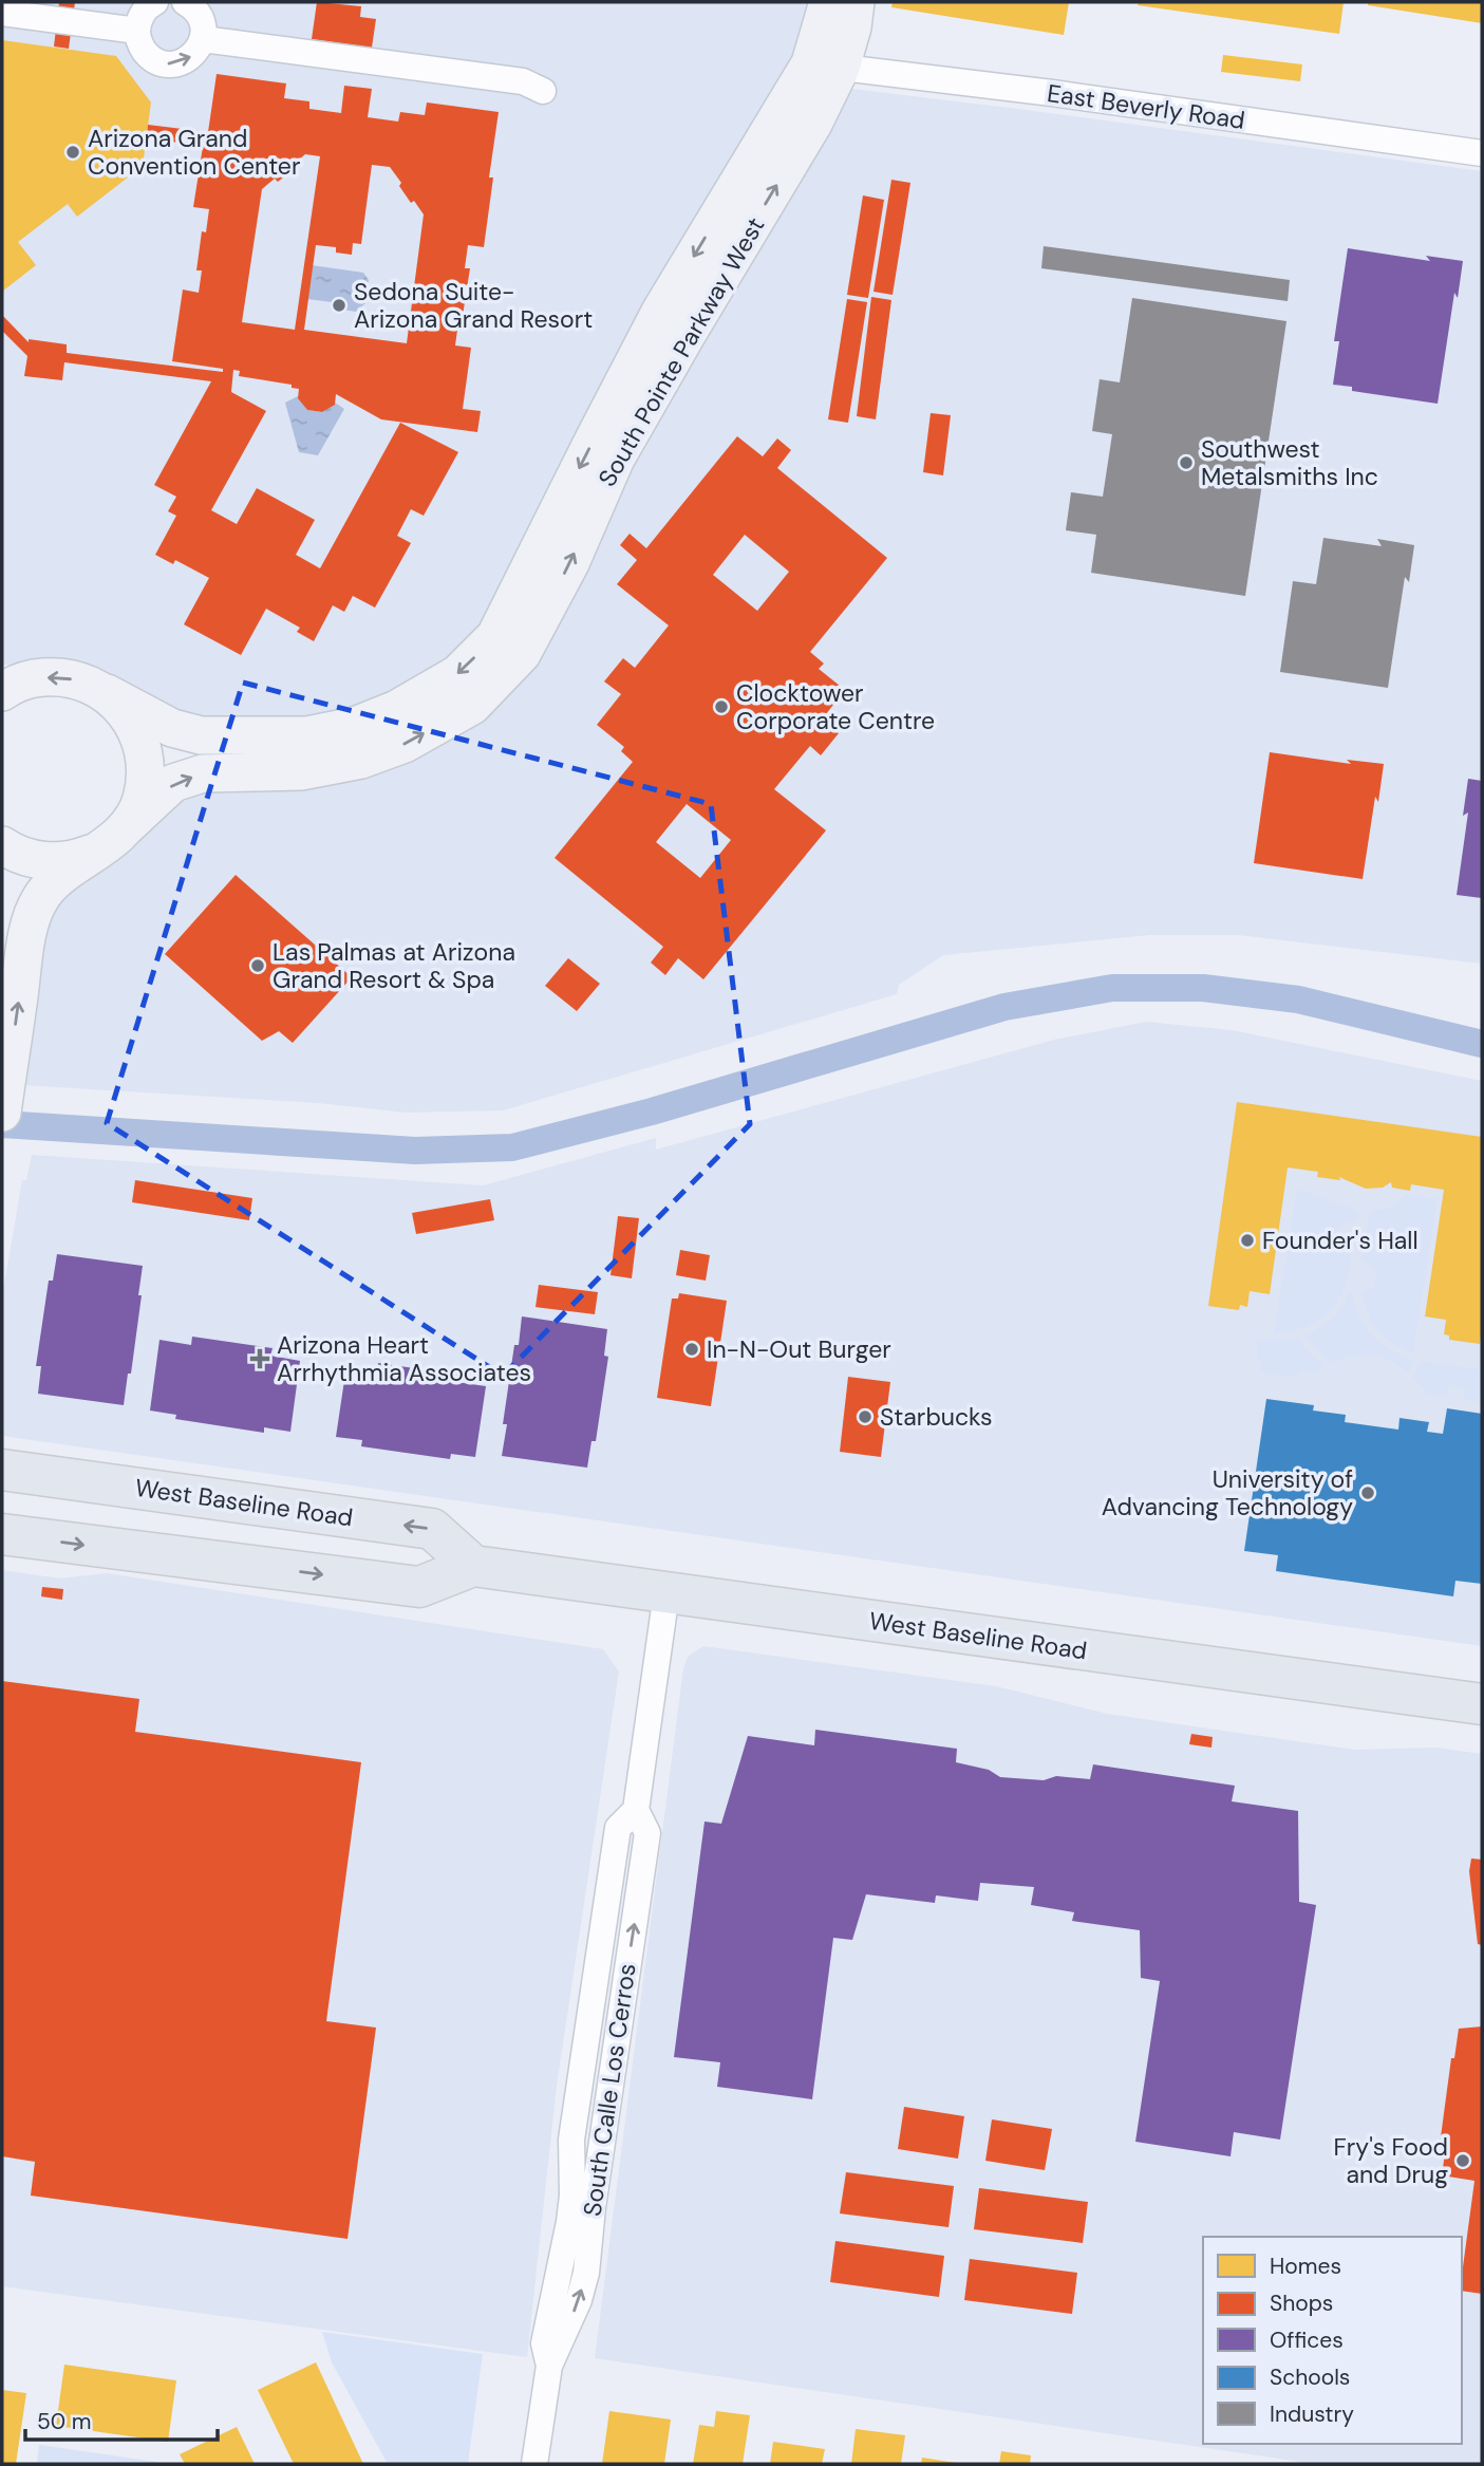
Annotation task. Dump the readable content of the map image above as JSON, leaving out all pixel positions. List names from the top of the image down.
{
  "streets": {
    "main road": ["West Baseline Road"],
    "street": ["East Beverly Road", "South Pointe Parkway West", "South Calle Los Cerros"]
  },
  "crossings": [
    ["East Beverly Road", "South Pointe Parkway West"],
    ["West Baseline Road", "South Calle Los Cerros"]
  ],
  "places": {
    "other": [
      "Arizona Grand Convention Center",
      "Sedona Suite- Arizona Grand Resort",
      "Southwest Metalsmiths Inc",
      "Clocktower Corporate Centre",
      "Las Palmas at Arizona Grand Resort & Spa",
      "Founder's Hall",
      "In-N-Out Burger",
      "Starbucks",
      "University of Advancing Technology",
      "Fry's Food and Drug"
    ],
    "health": ["Arizona Heart Arrhythmia Associates"]
  },
  "legend": [
    "Homes",
    "Shops",
    "Offices",
    "Schools",
    "Industry"
  ],
  "scale_bar": "50 m"
}
